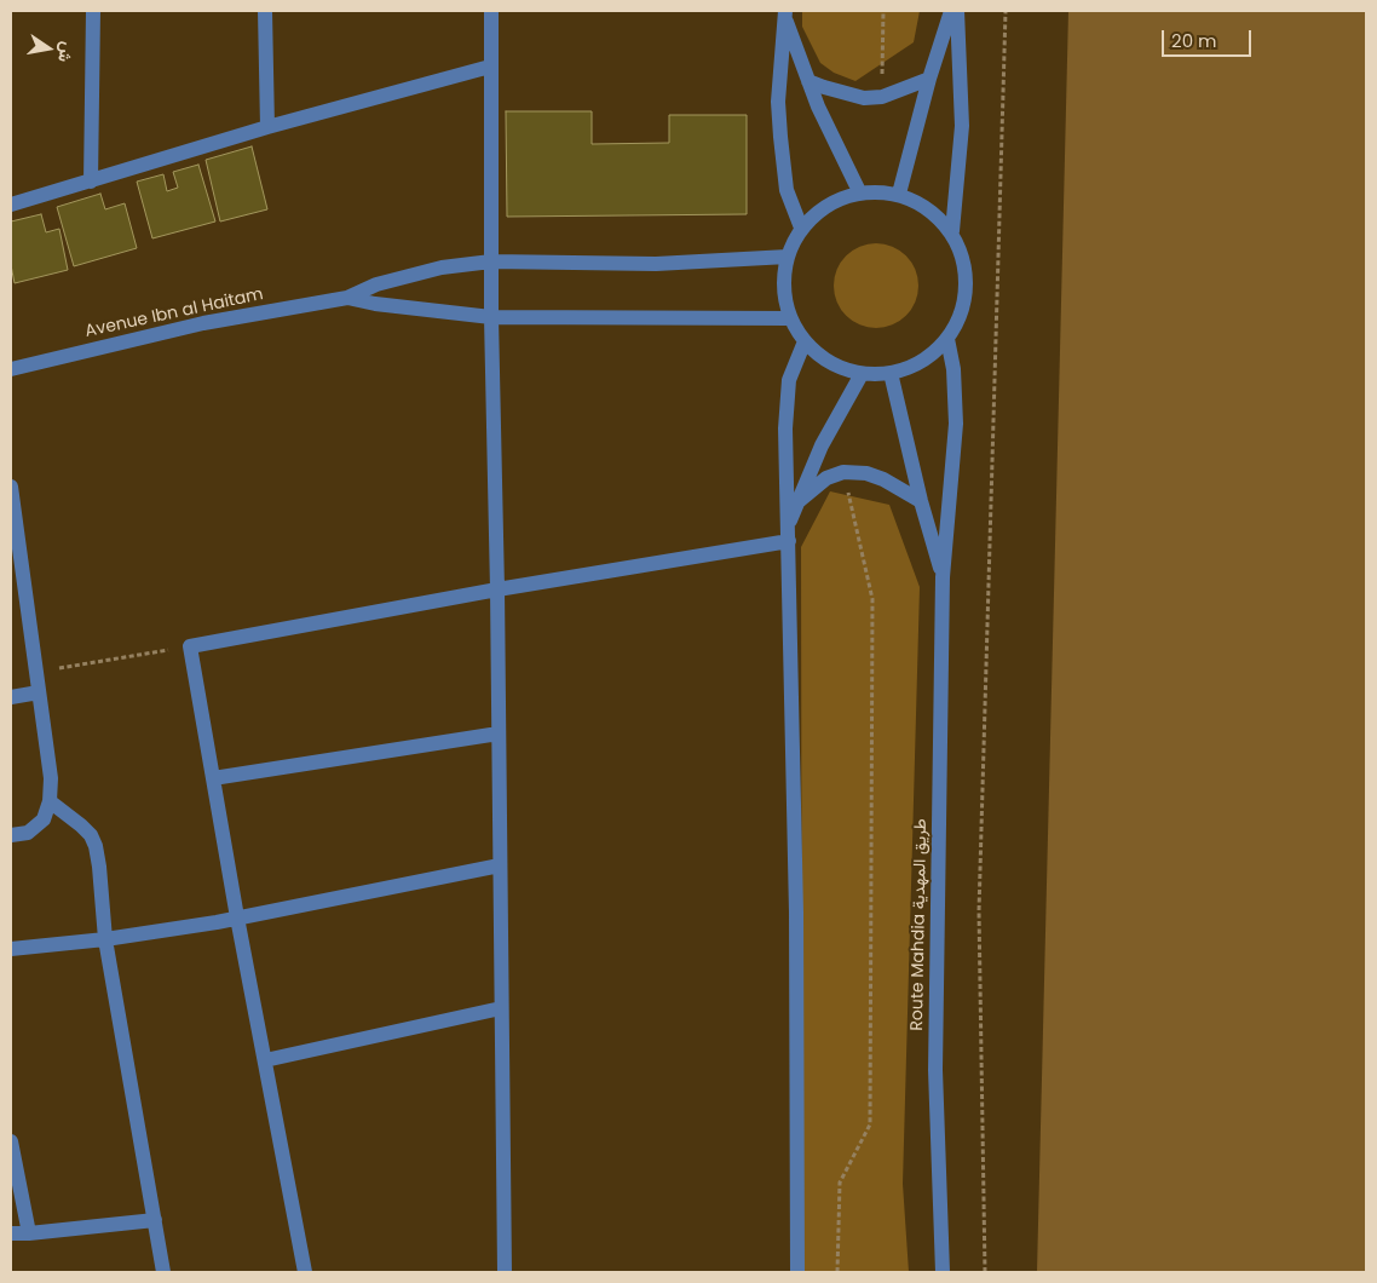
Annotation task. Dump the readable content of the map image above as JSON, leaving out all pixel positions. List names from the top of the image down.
{
  "streets": {
    "street": ["Avenue Ibn al Haitam", "Route Mahdia طريق المهدية"]
  },
  "scale_bar": "20 m",
  "north": "right"
}
